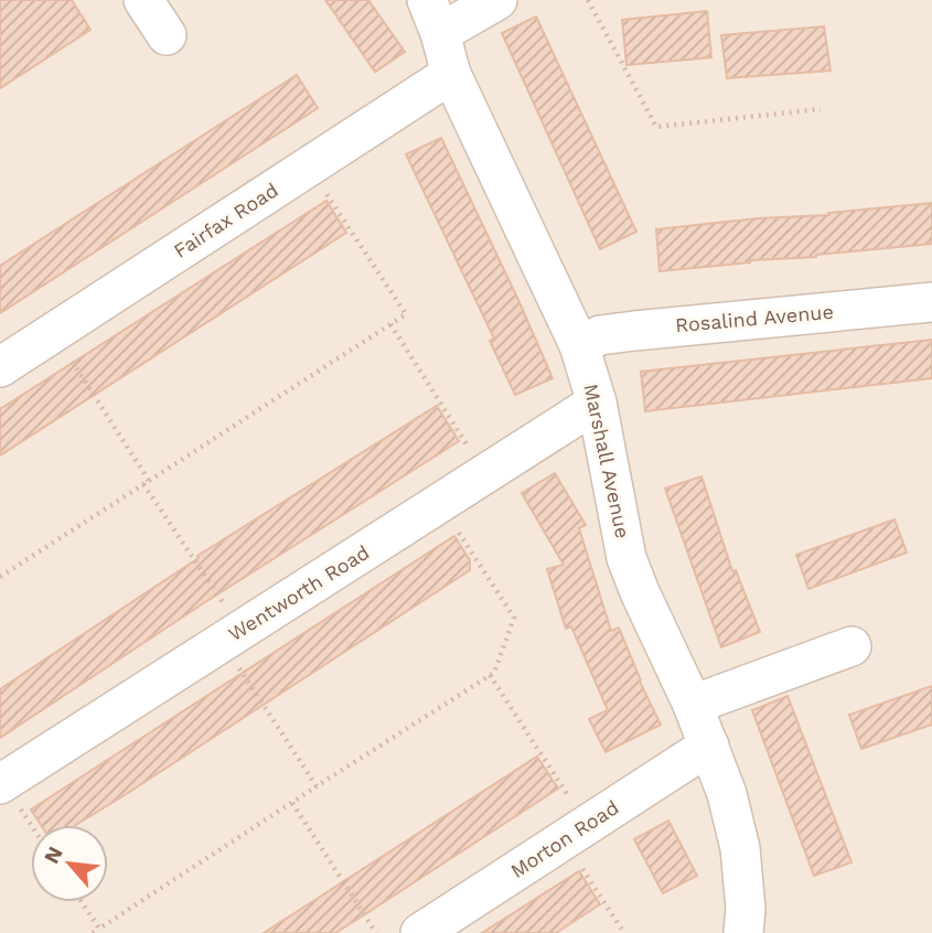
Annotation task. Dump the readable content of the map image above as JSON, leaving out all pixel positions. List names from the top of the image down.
{
  "streets": {
    "street": [
      "Fairfax Road",
      "Rosalind Avenue",
      "Marshall Avenue",
      "Wentworth Road",
      "Morton Road"
    ]
  },
  "crossings": [
    ["Fairfax Road", "Marshall Avenue"],
    ["Rosalind Avenue", "Marshall Avenue"],
    ["Marshall Avenue", "Wentworth Road"],
    ["Marshall Avenue", "Morton Road"]
  ],
  "north": "top left"
}
